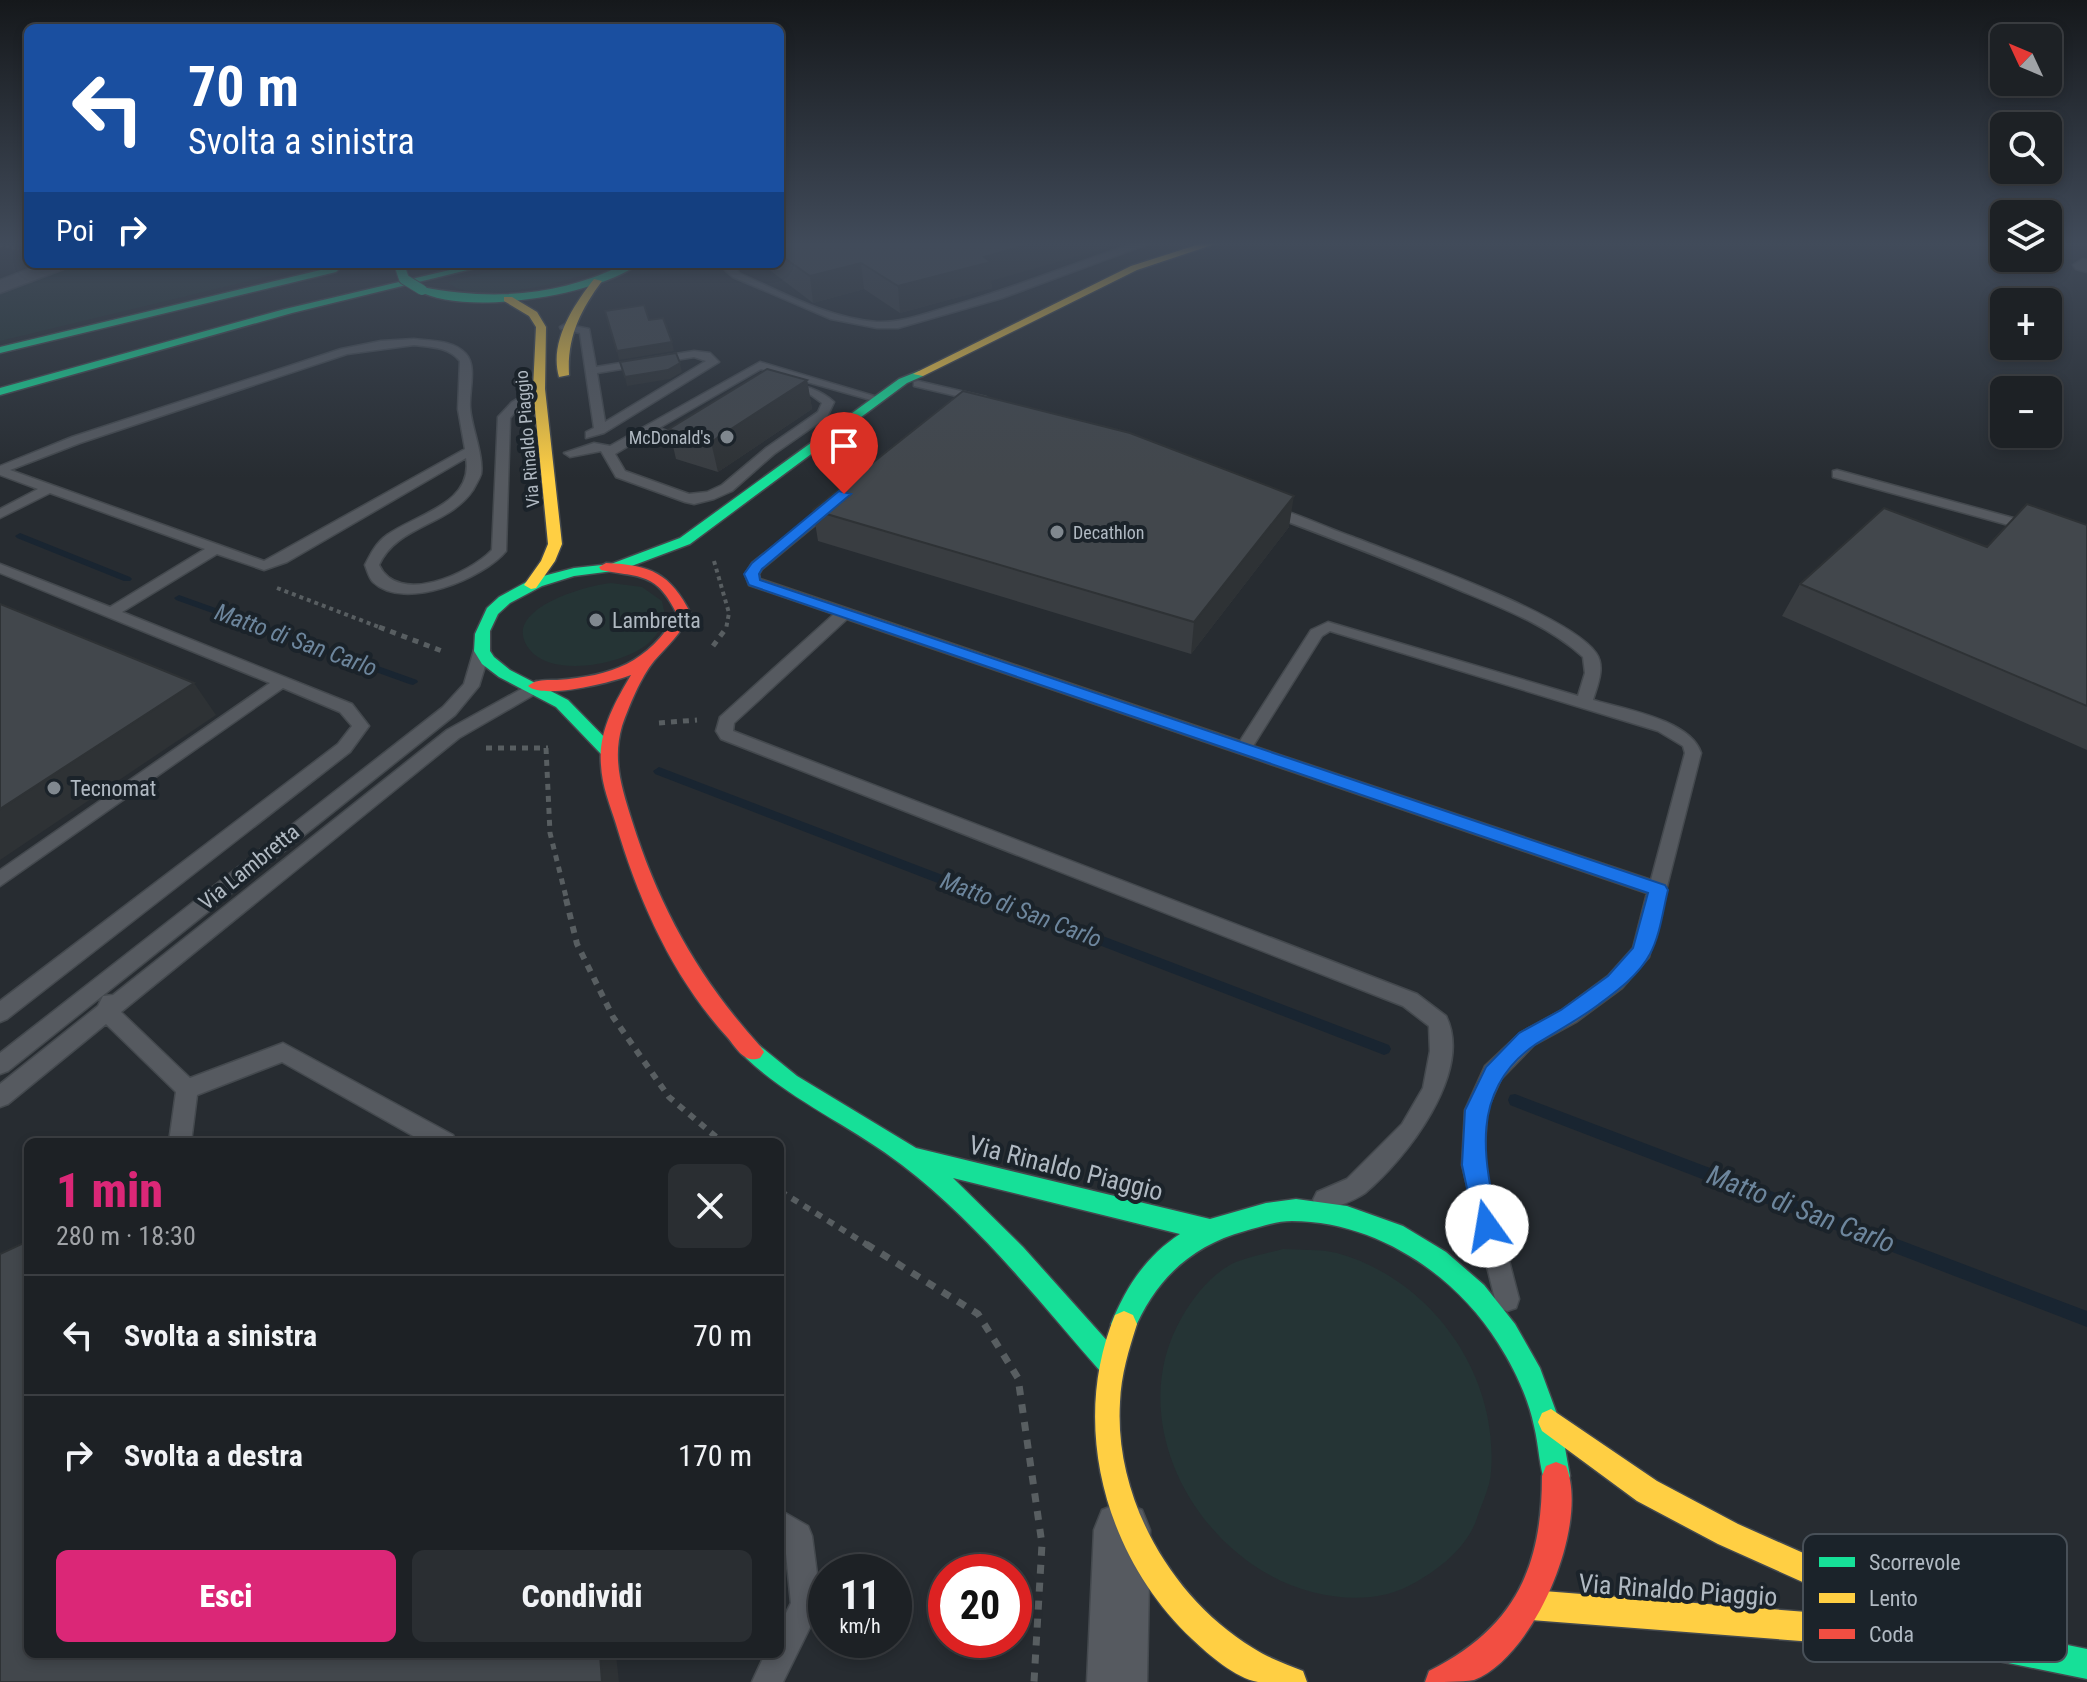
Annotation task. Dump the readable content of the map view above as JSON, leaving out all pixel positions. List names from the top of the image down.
{
  "streets": {
    "main road": ["Via Rinaldo Piaggio"],
    "lane": ["Via Lambretta"]
  },
  "crossings": [
    ["Via Rinaldo Piaggio", "Via Lambretta"]
  ],
  "water": ["Matto di San Carlo"],
  "places": [
    "McDonald's",
    "Decathlon",
    "Lambretta",
    "Tecnomat"
  ],
  "legend": ["Scorrevole", "Lento", "Coda"],
  "north": "top left",
  "page": {
    "map_buttons": ["+", "−"],
    "turn": ["70 m", "Svolta a sinistra"],
    "then": "Poi",
    "heading": ["1 min", "280 m · 18:30"],
    "list": [
      {
        "name": "Svolta a sinistra",
        "value": "70 m"
      },
      {
        "name": "Svolta a destra",
        "value": "170 m"
      }
    ],
    "buttons": ["Esci", "Condividi"],
    "speed": "11 km/h",
    "limit": "20"
  }
}
